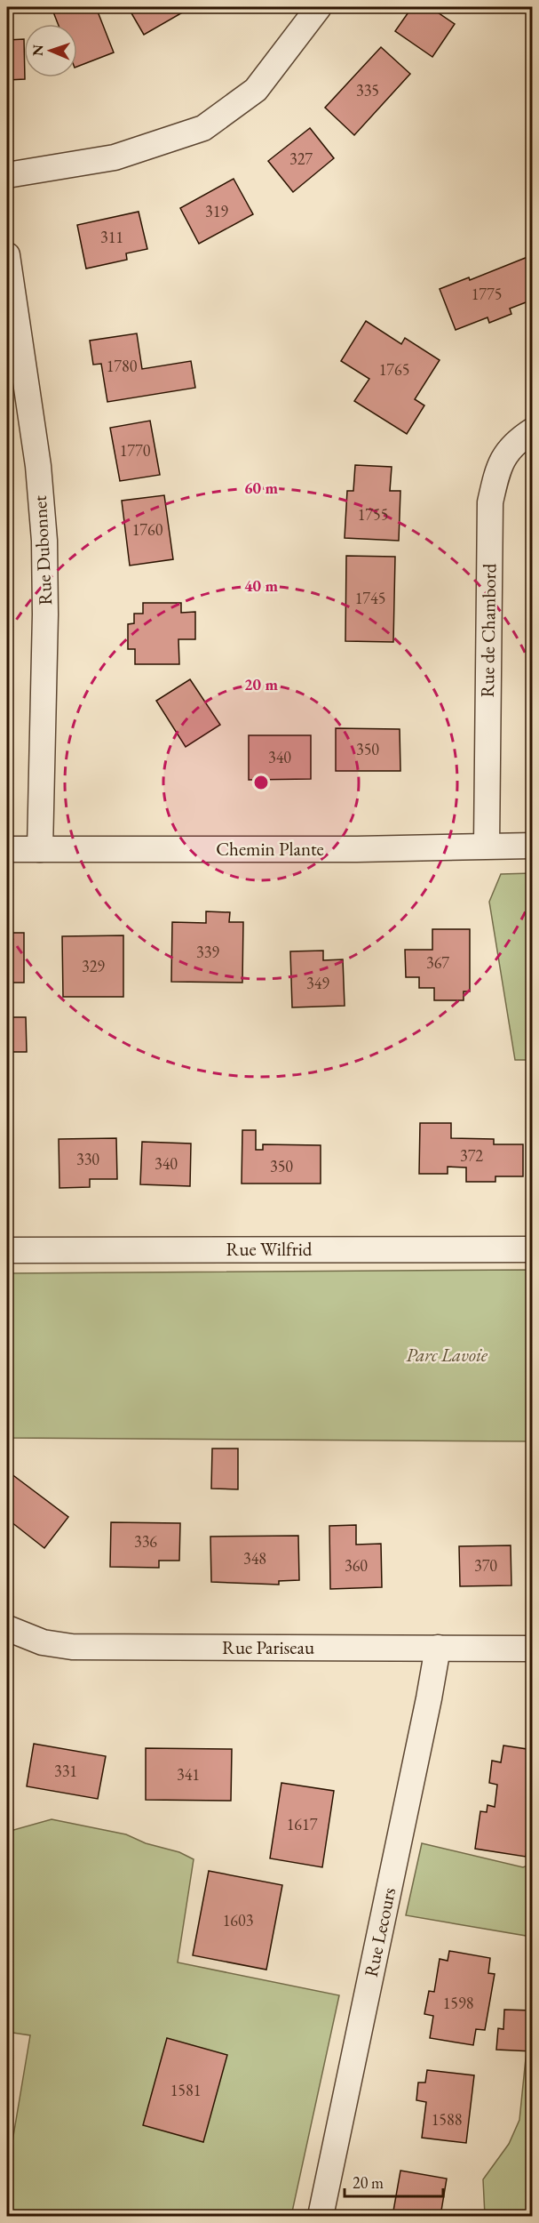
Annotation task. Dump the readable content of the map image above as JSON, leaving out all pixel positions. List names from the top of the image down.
{
  "streets": {
    "street": [
      "Rue Dubonnet",
      "Rue de Chambord",
      "Chemin Plante",
      "Rue Wilfrid",
      "Rue Pariseau",
      "Rue Lecours"
    ]
  },
  "crossings": [
    ["Rue Dubonnet", "Chemin Plante"],
    ["Rue de Chambord", "Chemin Plante"],
    ["Rue Pariseau", "Rue Lecours"]
  ],
  "parks": ["Parc Lavoie"],
  "house_numbers": [
    "335",
    "327",
    "319",
    "311",
    "1775",
    "1780",
    "1765",
    "1770",
    "1755",
    "1760",
    "1745",
    "350",
    "340",
    "339",
    "367",
    "329",
    "349",
    "372",
    "330",
    "340",
    "350",
    "336",
    "348",
    "360",
    "370",
    "331",
    "341",
    "1617",
    "1603",
    "1598",
    "1581",
    "1588"
  ],
  "scale_bar": "20 m",
  "north": "left",
  "rings": ["60 m", "40 m", "20 m"]
}
